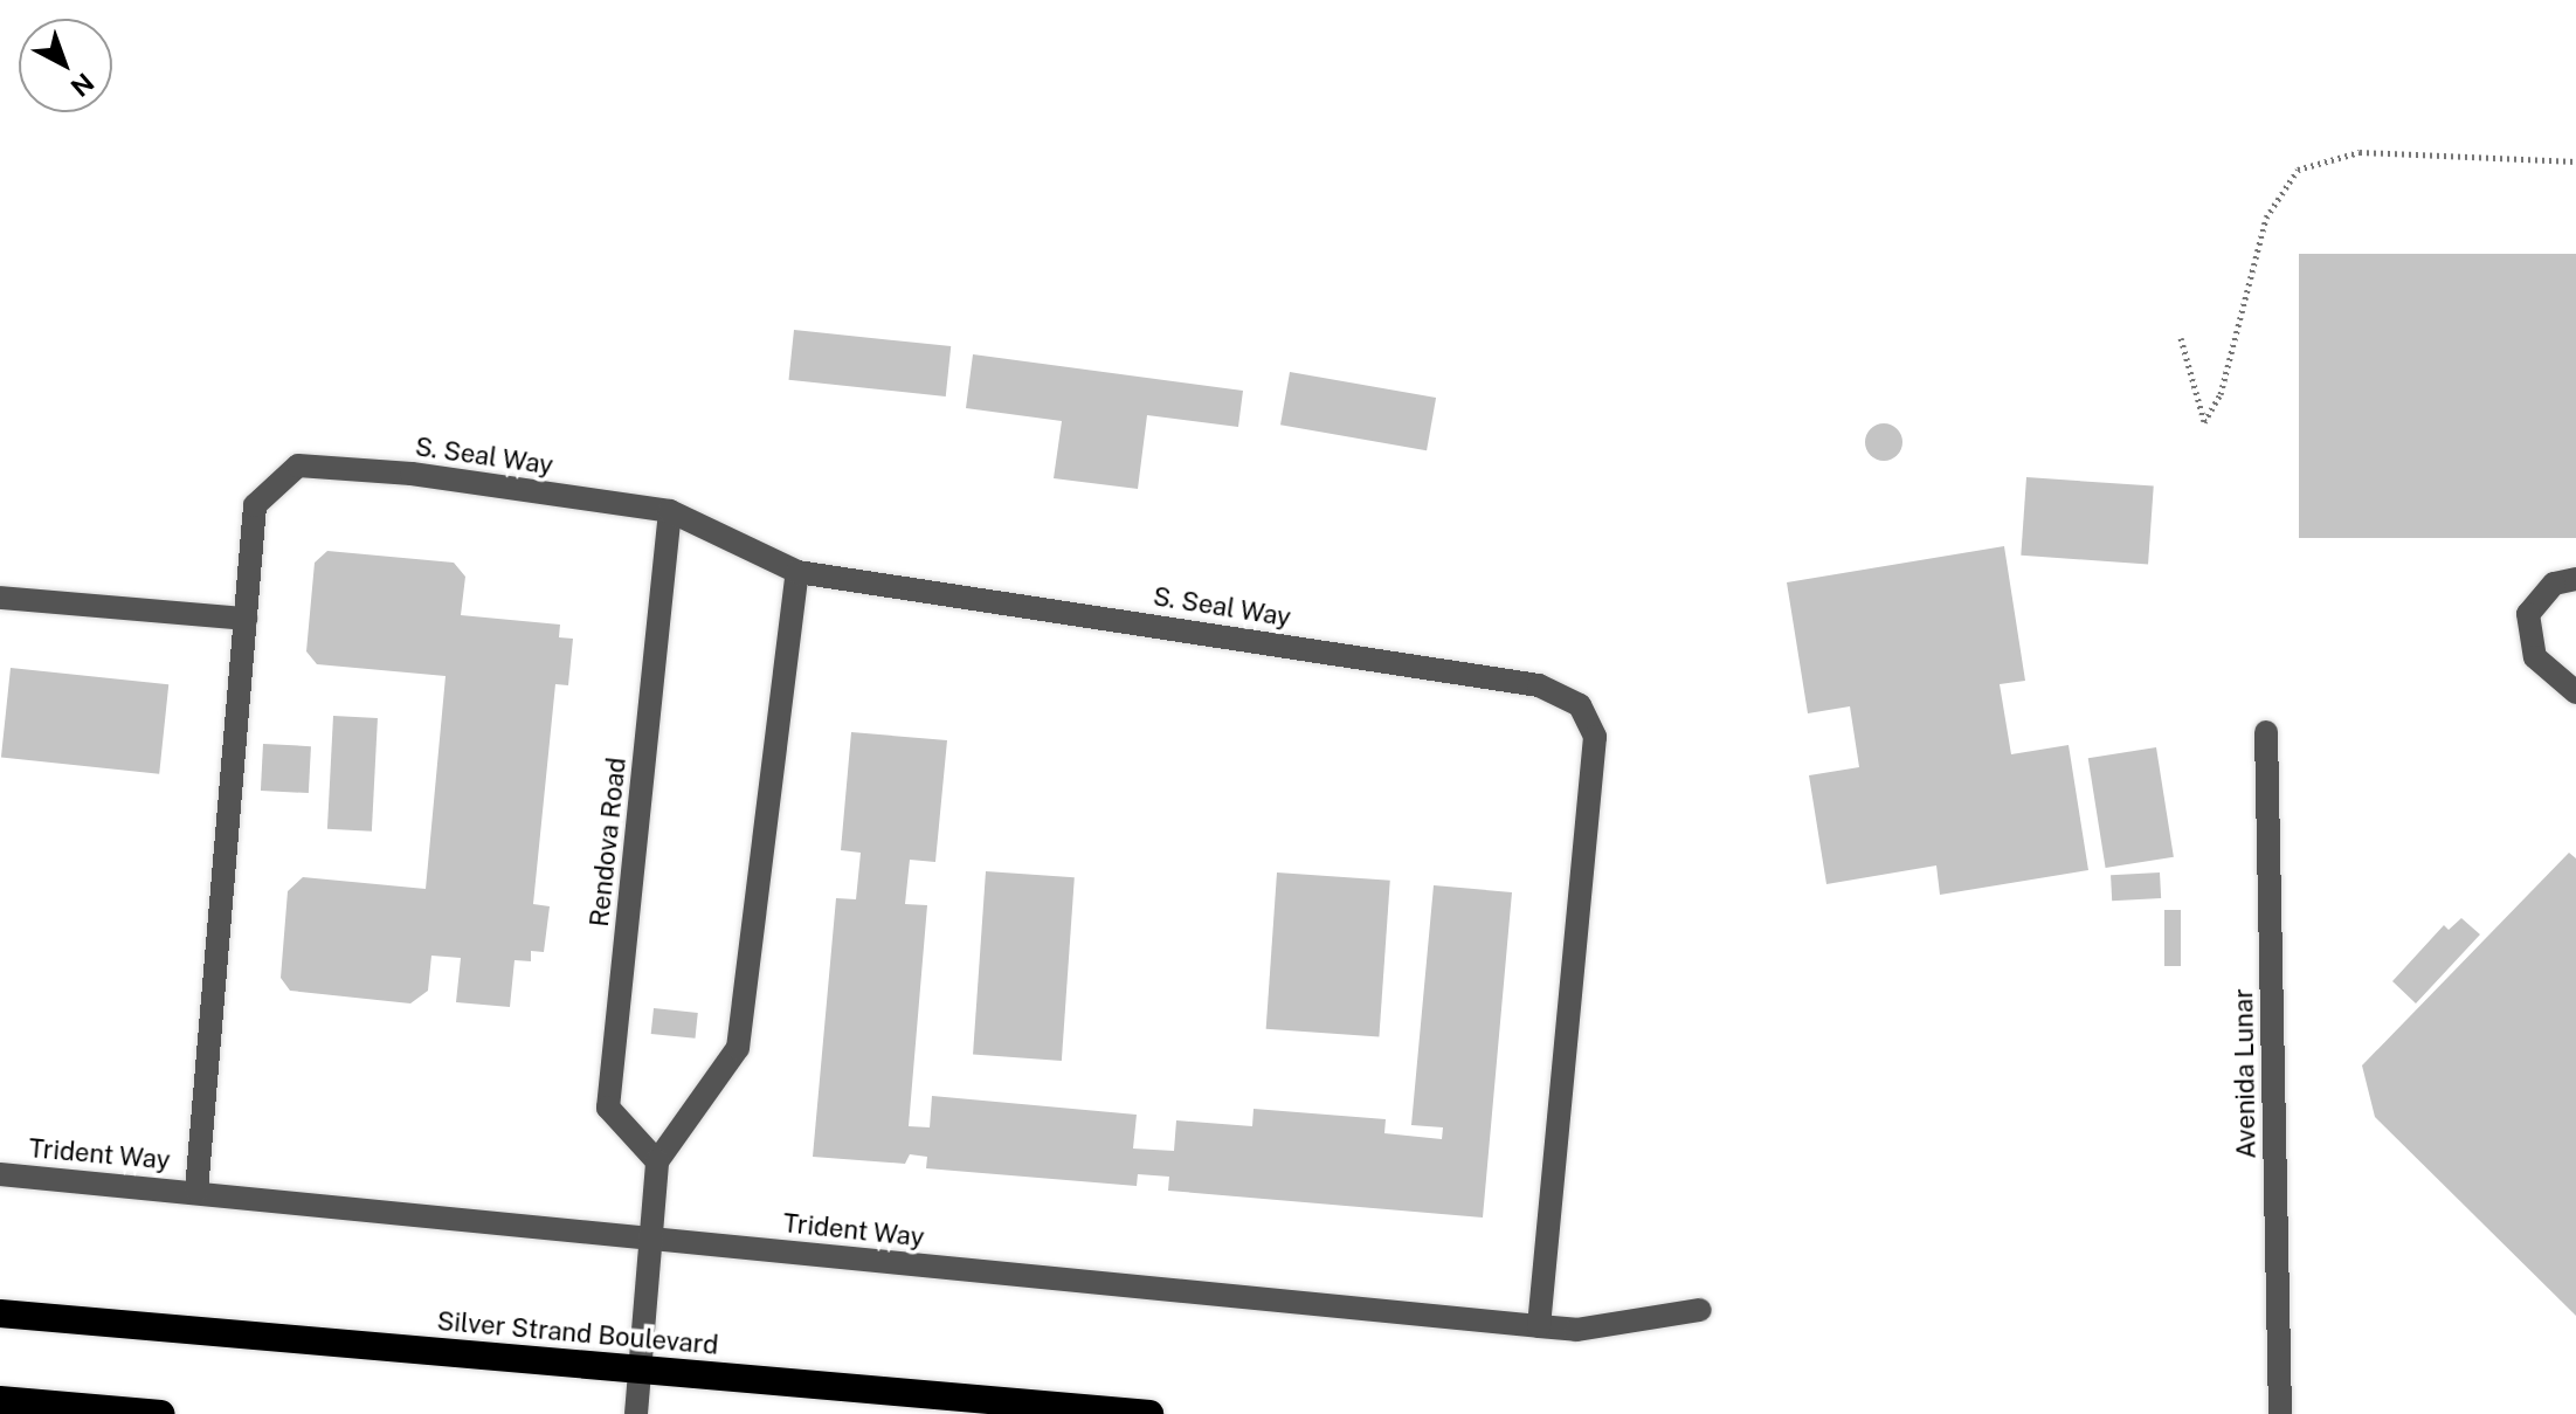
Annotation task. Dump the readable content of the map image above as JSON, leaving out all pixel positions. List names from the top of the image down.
{
  "streets": {
    "highway": ["Silver Strand Boulevard"],
    "street": [
      "S. Seal Way",
      "Rendova Road",
      "Avenida Lunar",
      "Trident Way"
    ]
  },
  "crossings": [
    ["S. Seal Way", "Rendova Road"],
    ["S. Seal Way", "Trident Way"]
  ],
  "north": "bottom right"
}
